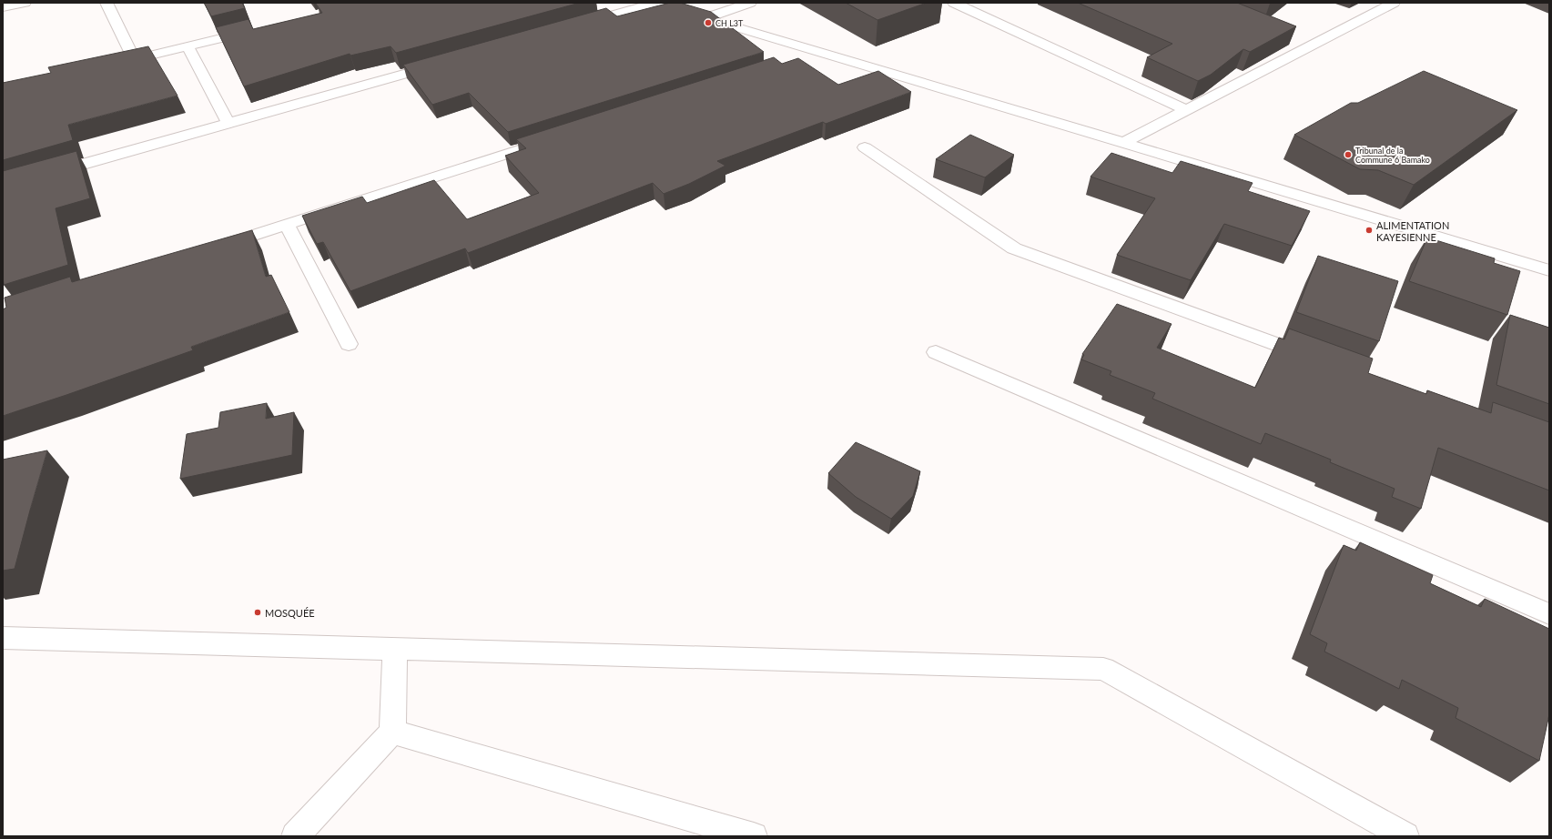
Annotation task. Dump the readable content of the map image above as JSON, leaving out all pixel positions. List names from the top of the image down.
{
  "places": [
    "CH L3T",
    "Tribunal de la Commune 6 Bamako",
    "ALIMENTATION KAYESIENNE",
    "MOSQUÉE"
  ]
}
